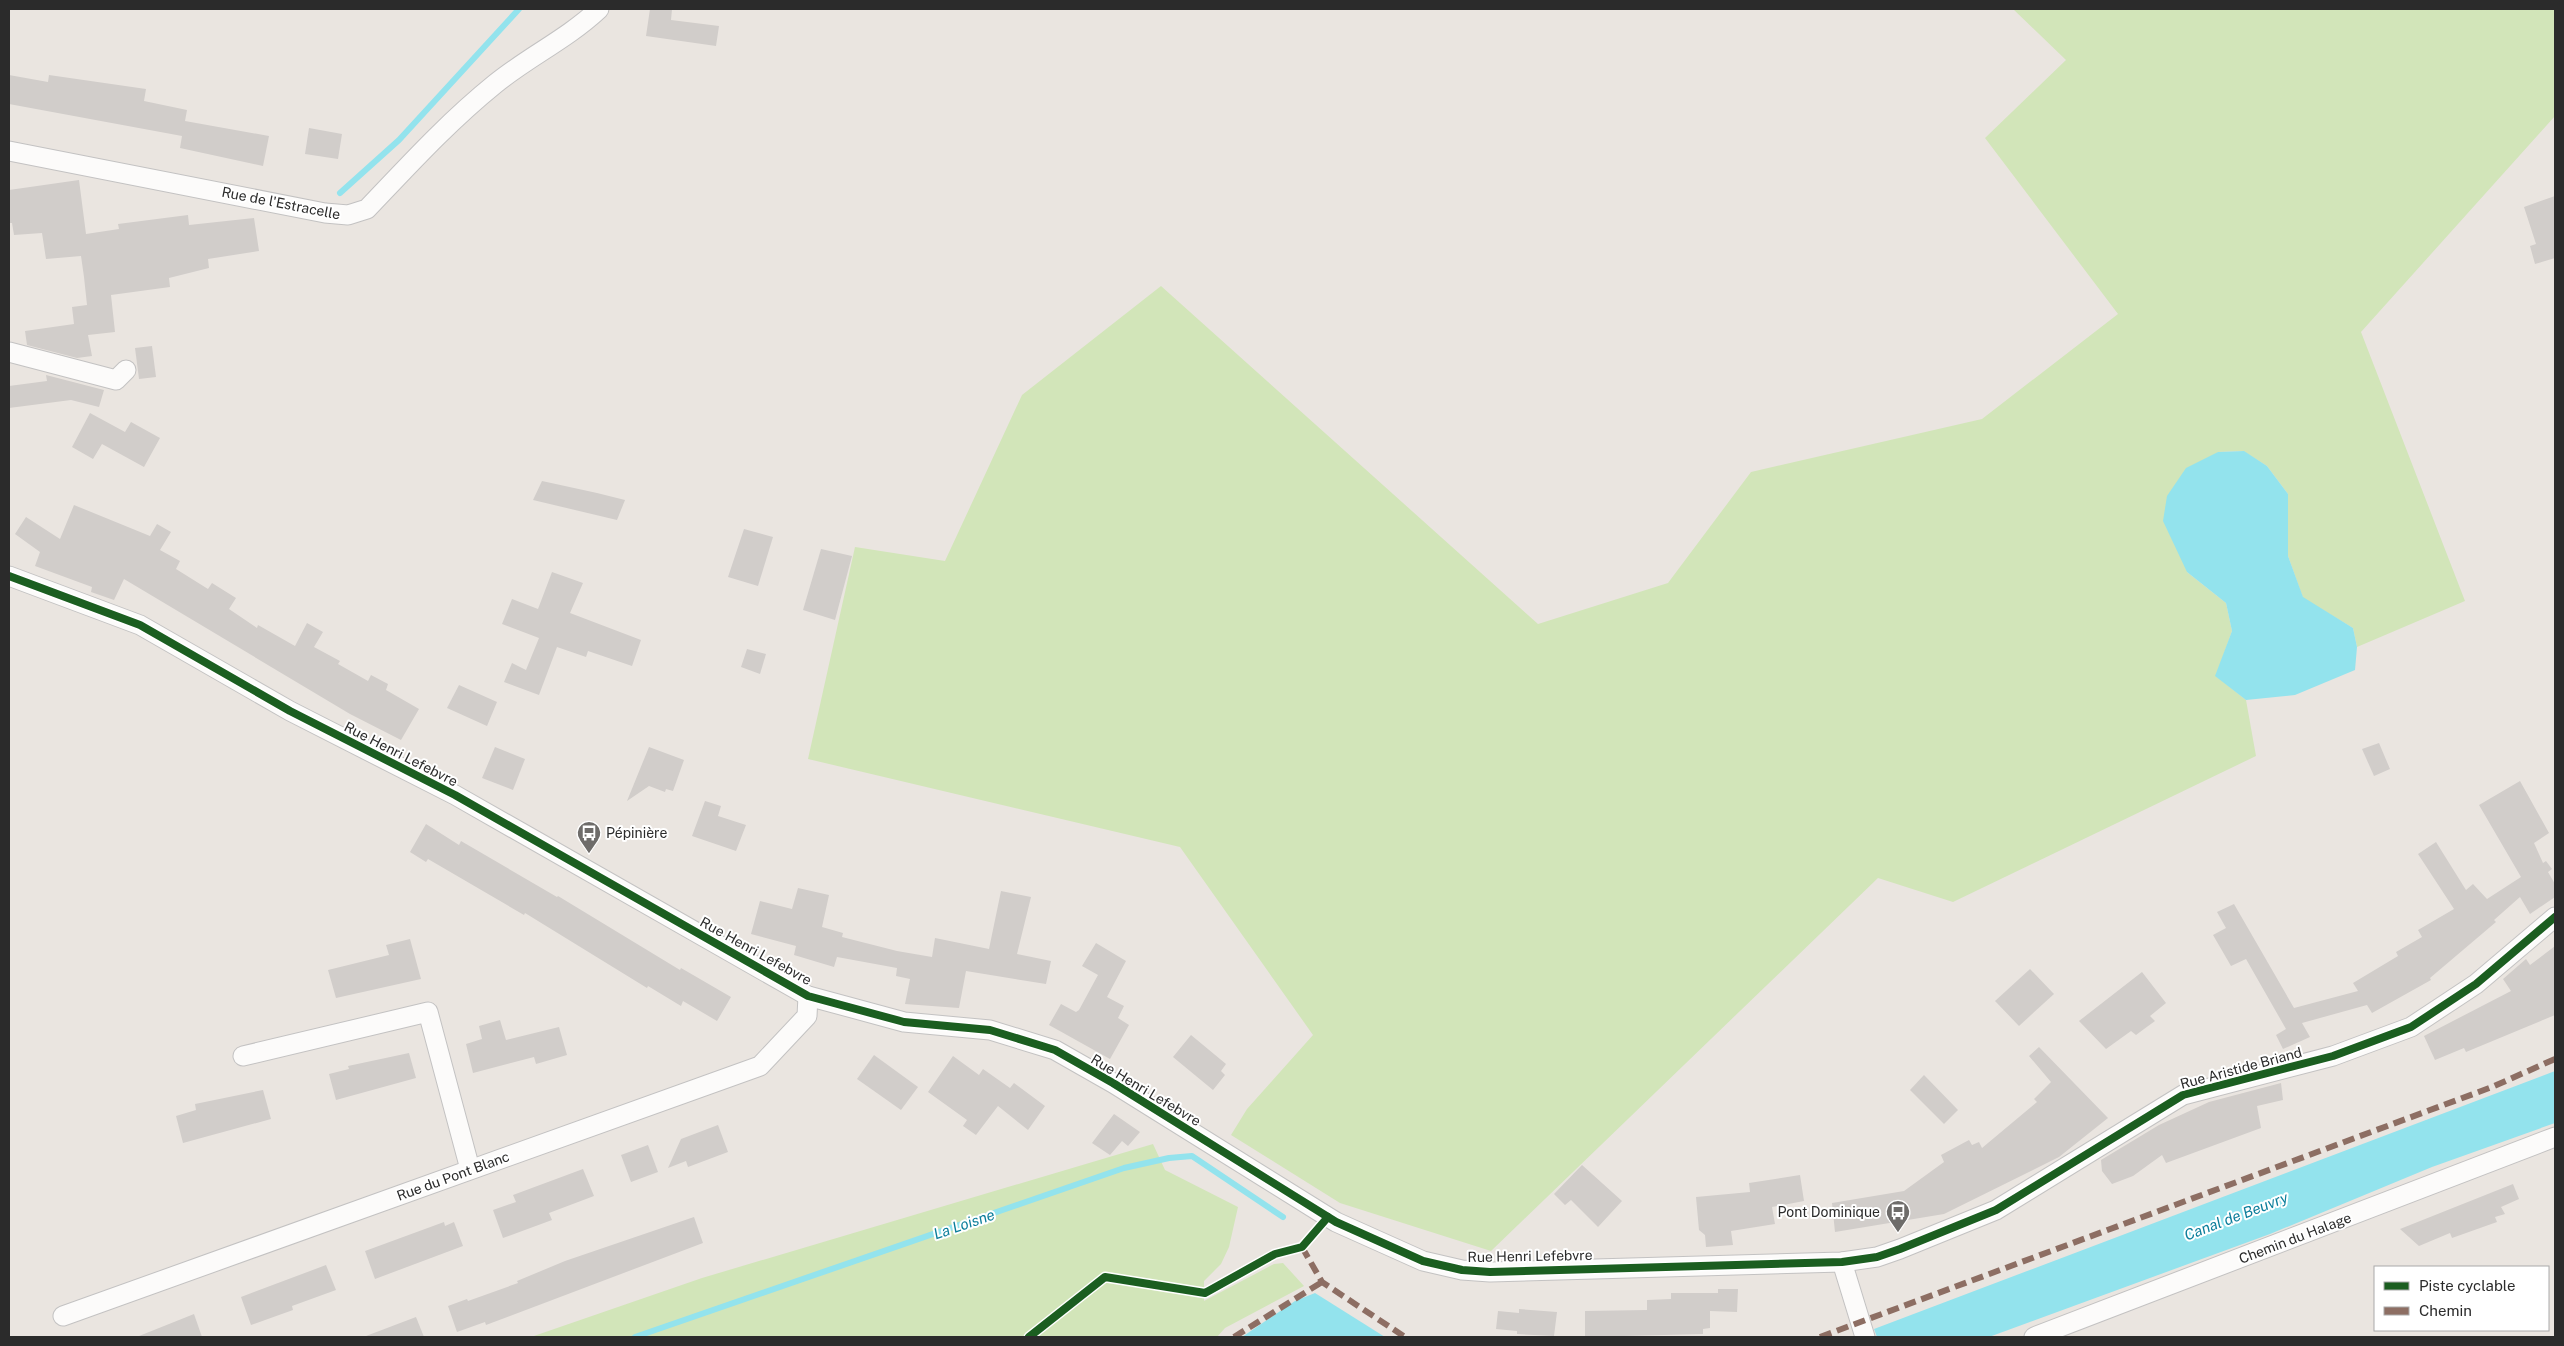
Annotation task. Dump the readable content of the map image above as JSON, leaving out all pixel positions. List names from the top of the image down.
{
  "streets": {
    "street": [
      "Rue de l'Estracelle",
      "Rue Henri Lefebvre",
      "Rue Aristide Briand",
      "Rue du Pont Blanc",
      "Chemin du Halage"
    ]
  },
  "crossings": [
    ["Rue Henri Lefebvre", "Rue Aristide Briand"],
    ["Rue Henri Lefebvre", "Rue du Pont Blanc"]
  ],
  "water": ["Canal de Beuvry", "La Loisne"],
  "places": {
    "bus stop": ["Pépinière", "Pont Dominique"]
  },
  "legend": ["Piste cyclable", "Chemin"]
}
